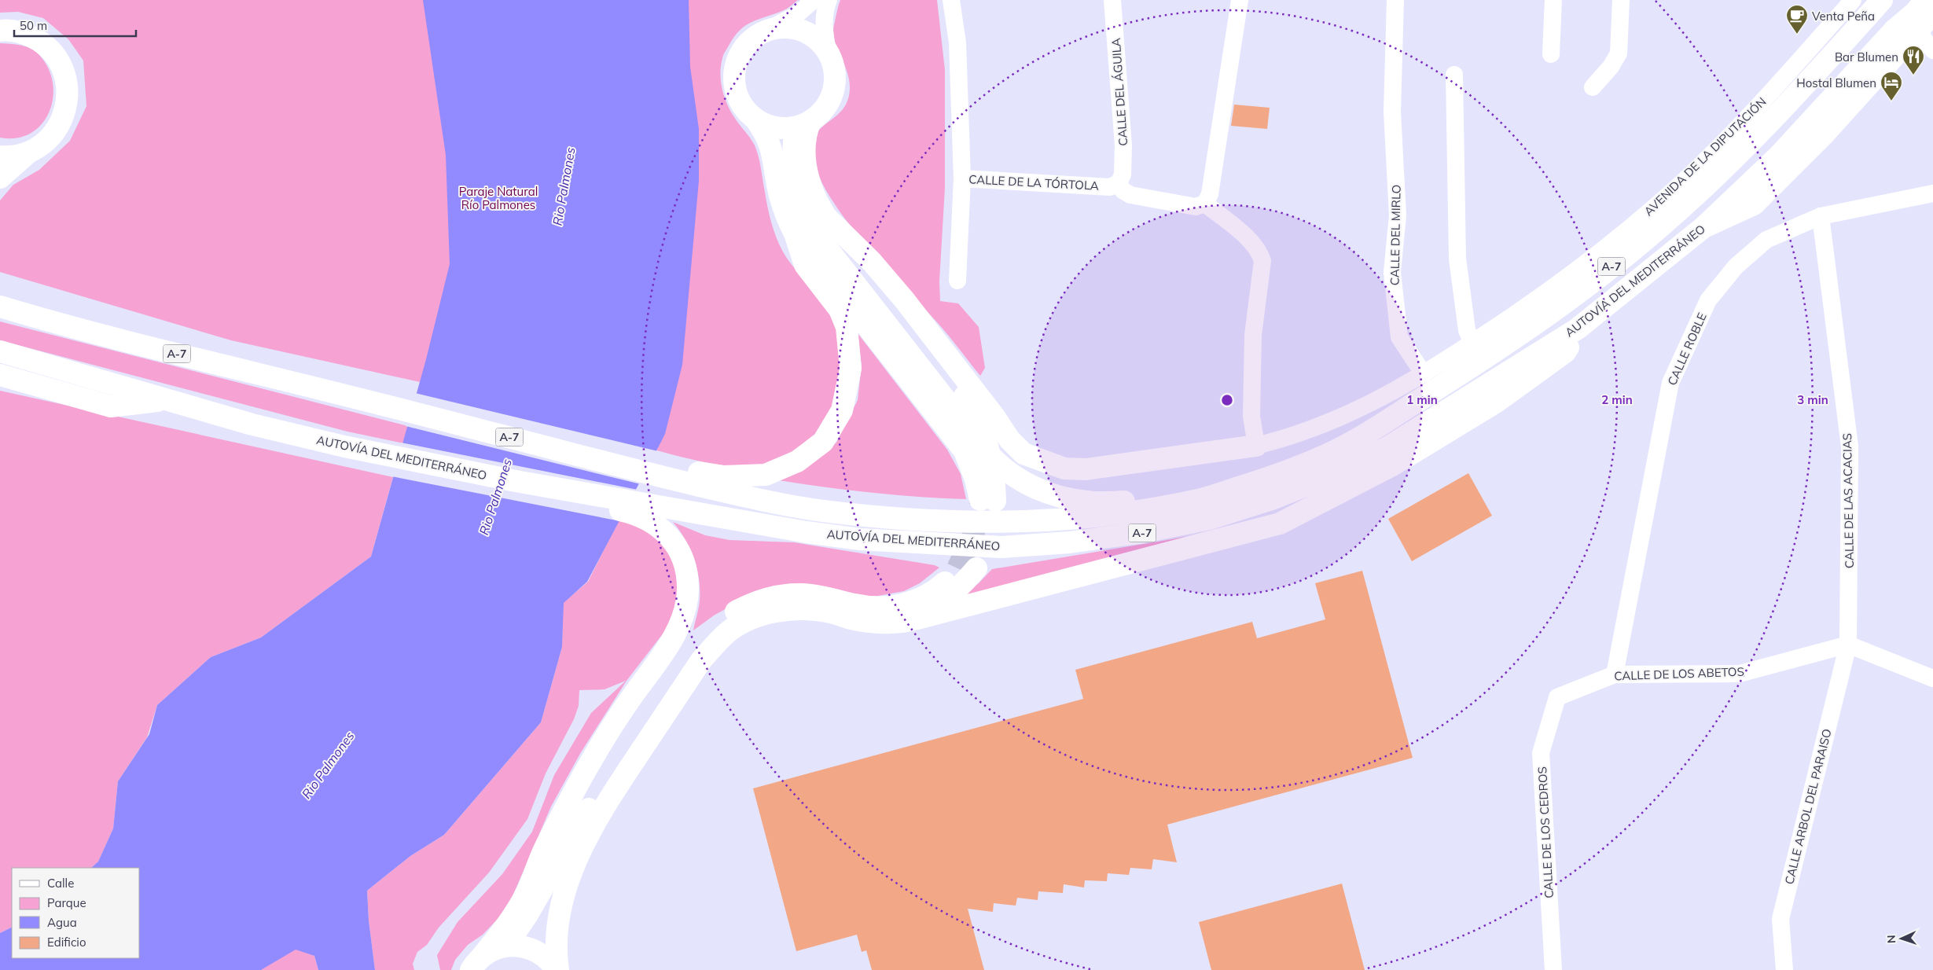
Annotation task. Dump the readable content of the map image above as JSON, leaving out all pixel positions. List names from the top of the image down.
{
  "streets": {
    "main road": ["A-7", "AUTOVÍA DEL MEDITERRÁNEO"],
    "street": [
      "CALLE DEL ÁGUILA",
      "AVENIDA DE LA DIPUTACIÓN",
      "CALLE DE LA TÓRTOLA",
      "CALLE DEL MIRLO",
      "CALLE ROBLE",
      "CALLE DE LAS ACACIAS",
      "CALLE DE LOS ABETOS",
      "CALLE ARBOL DEL PARAISO",
      "CALLE DE LOS CEDROS"
    ]
  },
  "crossings": [
    ["CALLE DEL ÁGUILA", "CALLE DE LA TÓRTOLA"],
    ["AVENIDA DE LA DIPUTACIÓN", "CALLE DEL MIRLO"],
    ["CALLE ROBLE", "CALLE DE LAS ACACIAS"],
    ["CALLE ROBLE", "CALLE DE LOS ABETOS"],
    ["CALLE DE LAS ACACIAS", "CALLE DE LOS ABETOS"],
    ["CALLE DE LAS ACACIAS", "CALLE ARBOL DEL PARAISO"],
    ["CALLE DE LOS ABETOS", "CALLE ARBOL DEL PARAISO"],
    ["CALLE DE LOS ABETOS", "CALLE DE LOS CEDROS"]
  ],
  "water": ["Rio Palmones"],
  "parks": ["Paraje Natural Río Palmones"],
  "places": {
    "cafe": ["Venta Peña"],
    "restaurant": ["Bar Blumen"],
    "hotel": ["Hostal Blumen"]
  },
  "legend": [
    "Calle",
    "Parque",
    "Agua",
    "Edificio"
  ],
  "scale_bar": "50 m",
  "north": "left",
  "rings": ["1 min", "2 min", "3 min"]
}
